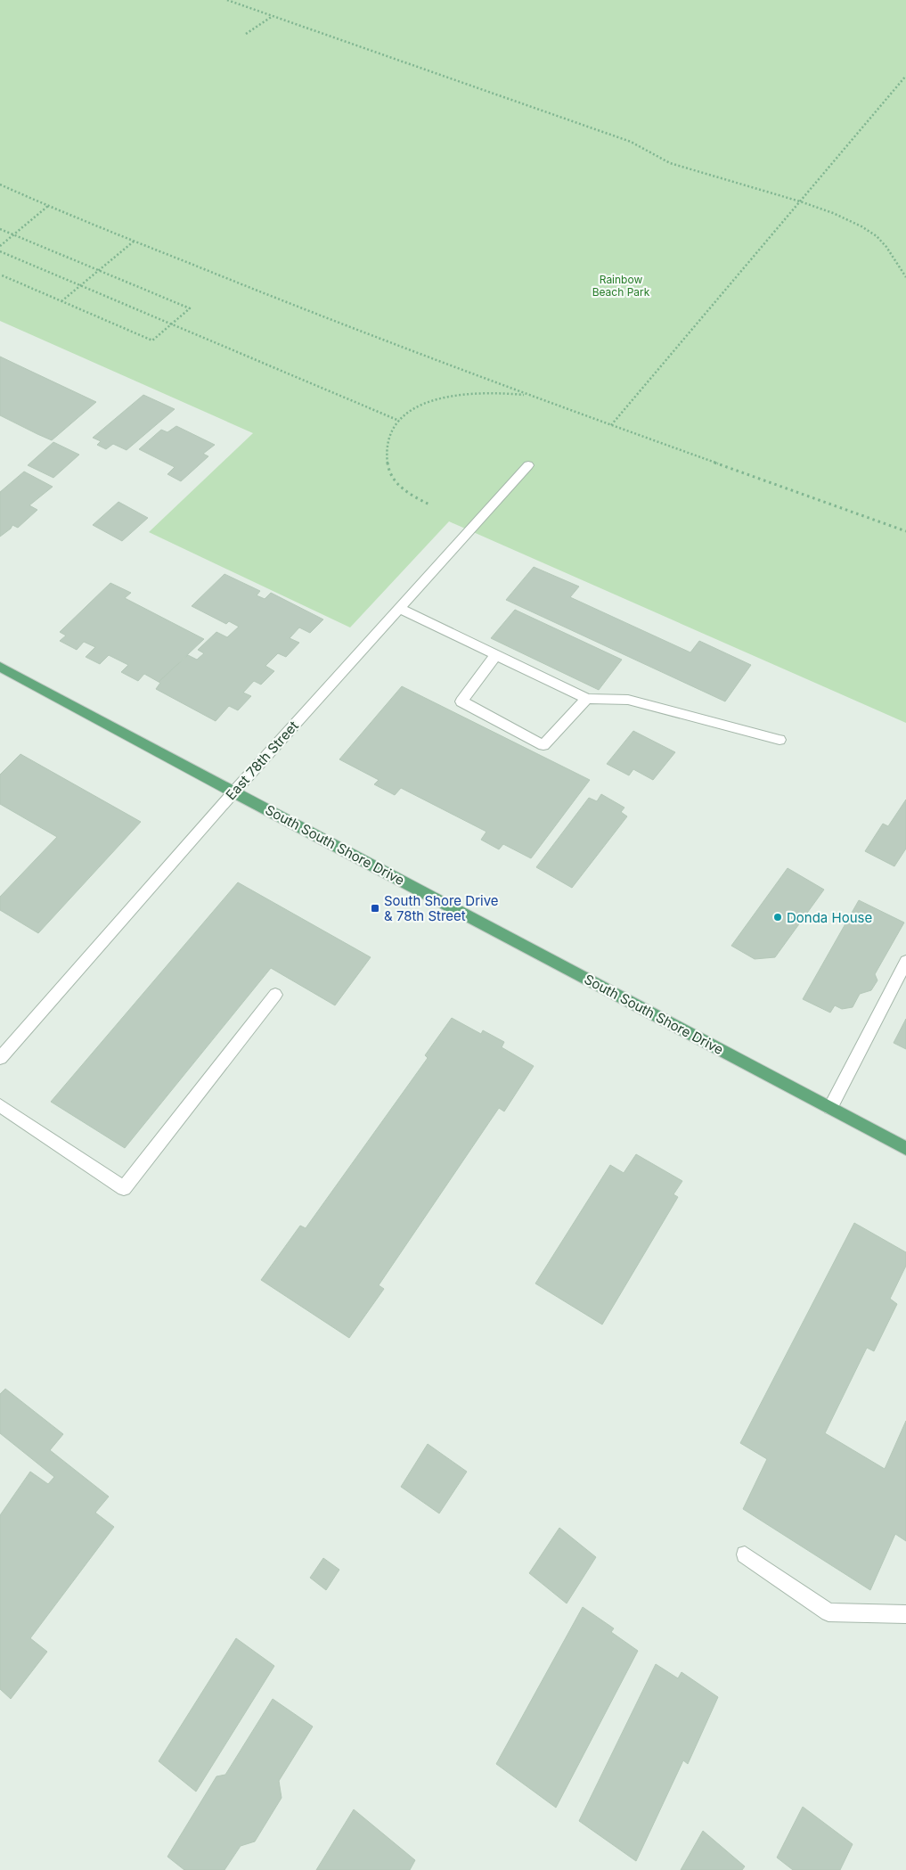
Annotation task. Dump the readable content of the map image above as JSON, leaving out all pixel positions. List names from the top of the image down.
{
  "streets": {
    "main road": ["South South Shore Drive"],
    "street": ["East 78th Street"]
  },
  "crossings": [
    ["East 78th Street", "South South Shore Drive"]
  ],
  "parks": ["Rainbow Beach Park"],
  "places": {
    "transit": ["South Shore Drive & 78th Street"],
    "other": ["Donda House"]
  }
}
